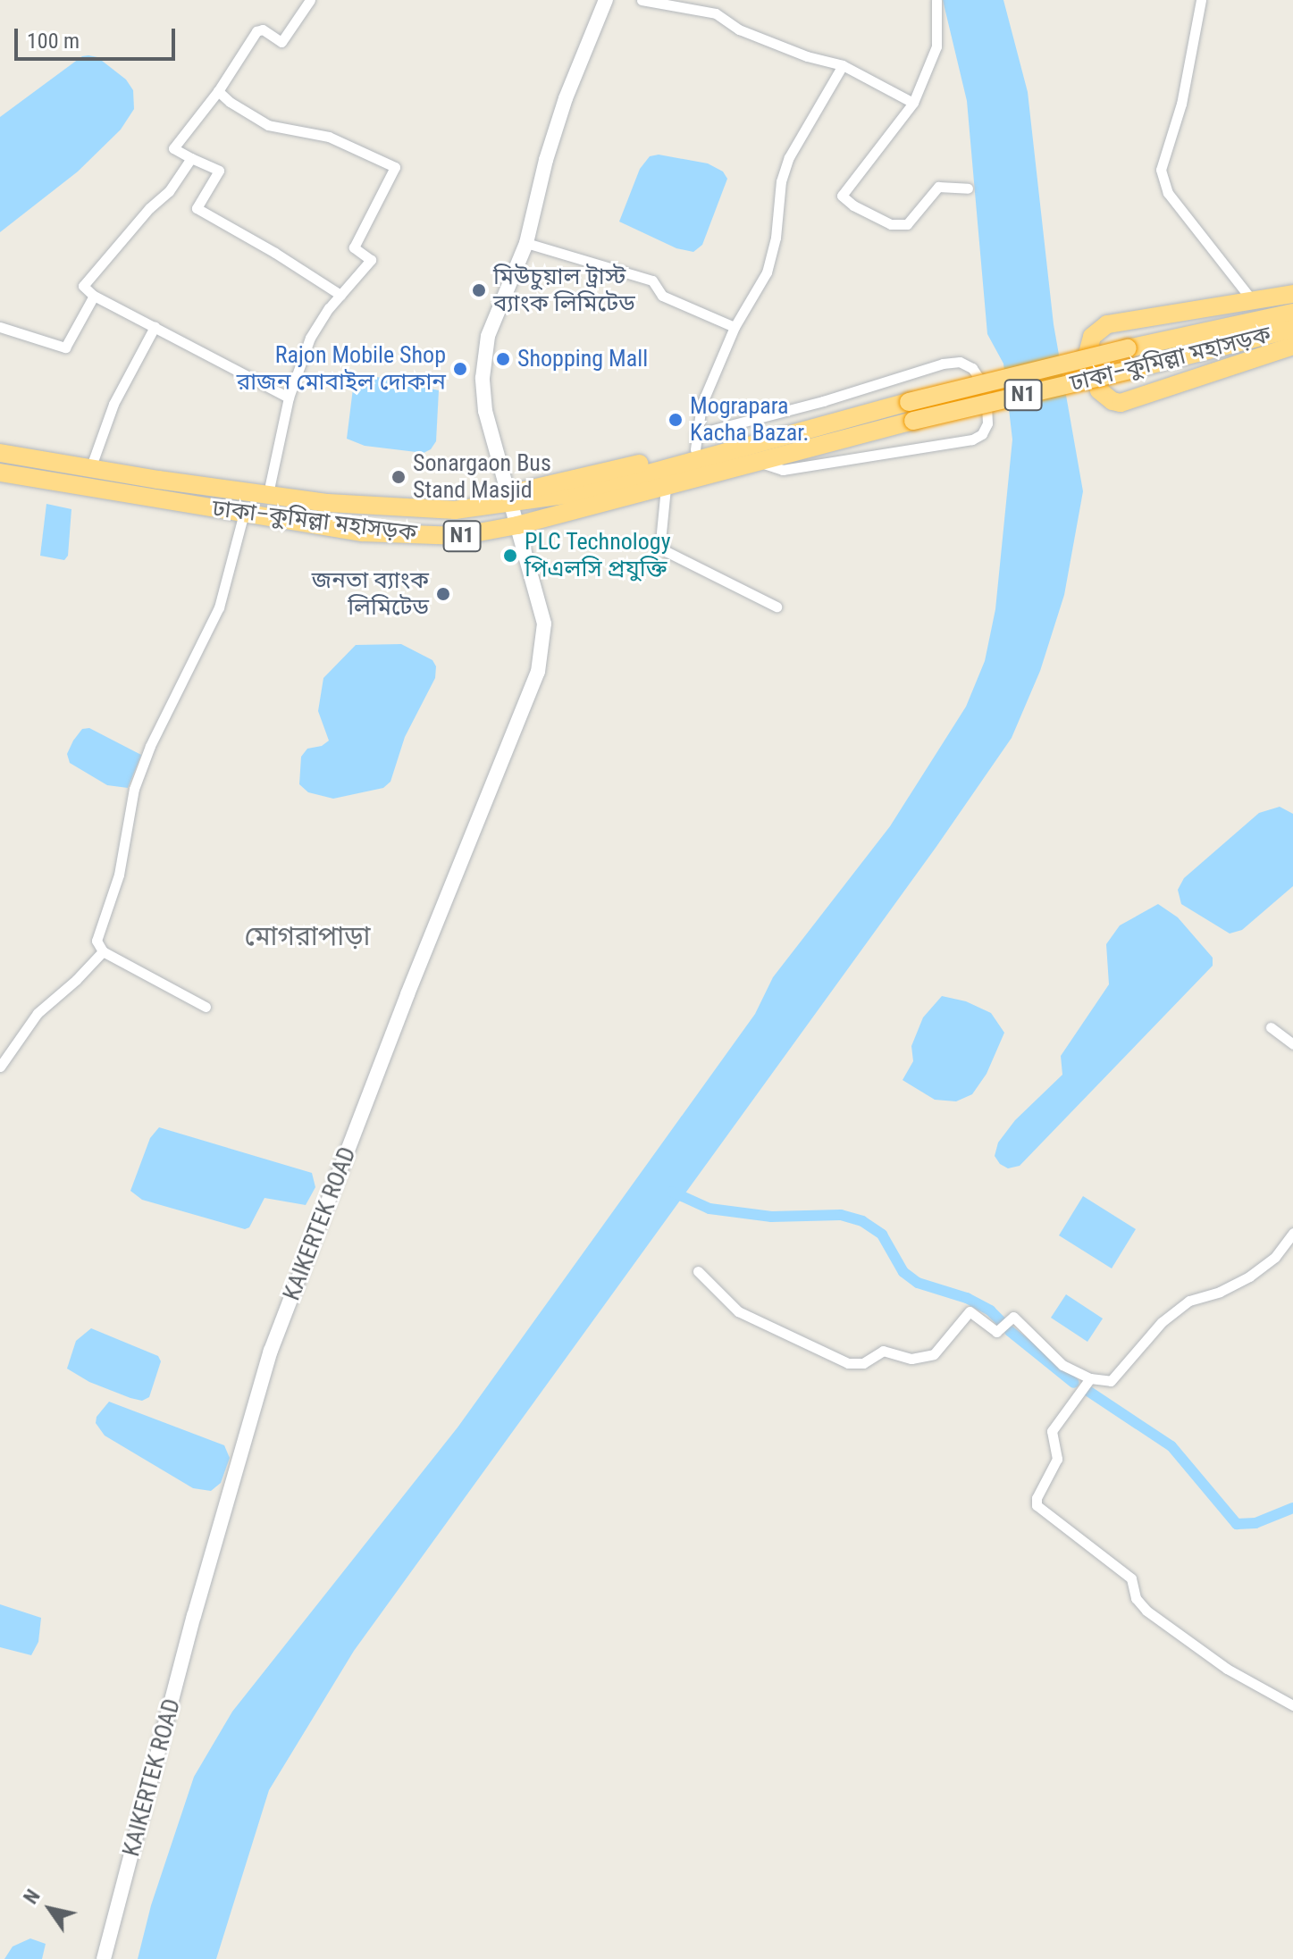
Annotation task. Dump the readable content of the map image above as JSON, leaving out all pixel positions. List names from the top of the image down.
{
  "streets": {
    "highway": ["ঢাকা–কুমিল্লা মহাসড়ক", "N1"],
    "main road": ["KAIKERTEK ROAD"]
  },
  "crossings": [
    ["ঢাকা–কুমিল্লা মহাসড়ক", "KAIKERTEK ROAD"]
  ],
  "districts": ["মোগরাপাড়া"],
  "places": [
    "মিউচুয়াল ট্রাস্ট ব্যাংক লিমিটেড",
    "Shopping Mall",
    "Rajon Mobile Shop রাজন মোবাইল দোকান",
    "Mograpara Kacha Bazar.",
    "Sonargaon Bus Stand Masjid",
    "PLC Technology পিএলসি প্রযুক্তি",
    "জনতা ব্যাংক লিমিটেড"
  ],
  "scale_bar": "100 m",
  "north": "top left"
}
